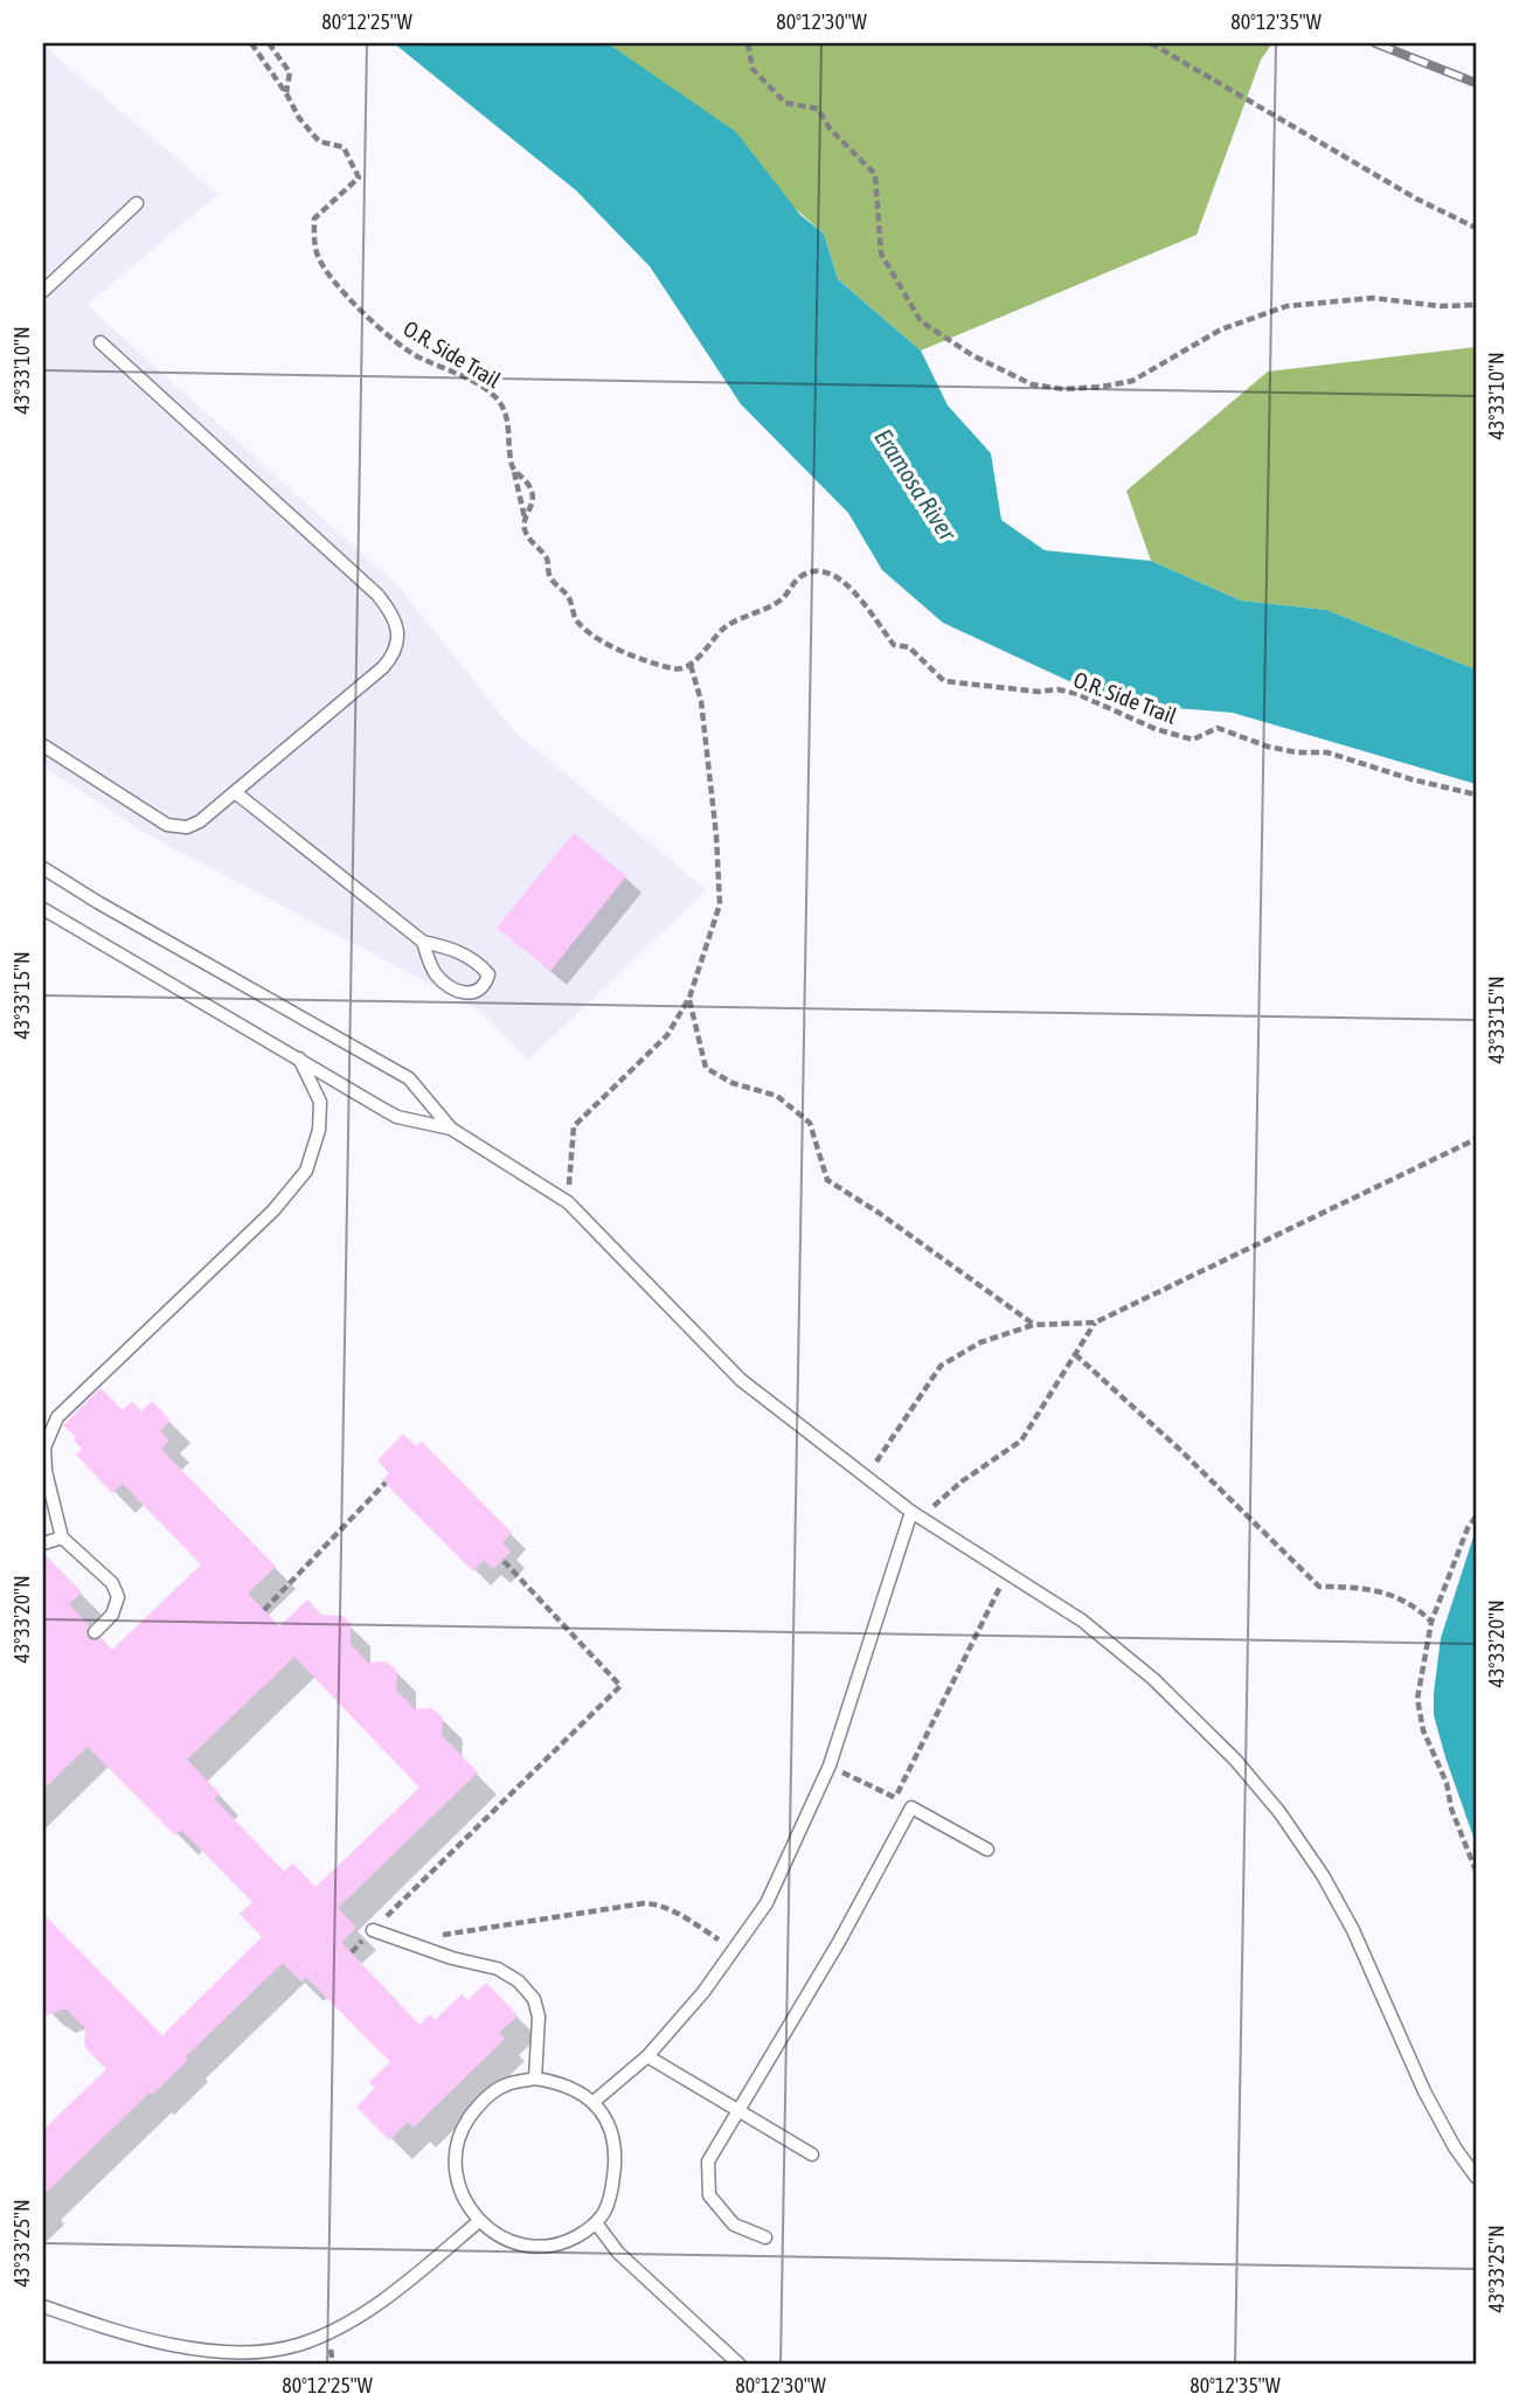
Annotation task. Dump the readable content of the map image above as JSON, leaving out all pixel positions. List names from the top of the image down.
{
  "streets": {
    "path": ["O.R. Side Trail"]
  },
  "water": ["Eramosa River"],
  "coordinates": [
    "80°12'25\"W",
    "80°12'30\"W",
    "80°12'35\"W",
    "43°33'10\"N",
    "43°33'15\"N",
    "43°33'20\"N",
    "43°33'25\"N"
  ]
}
